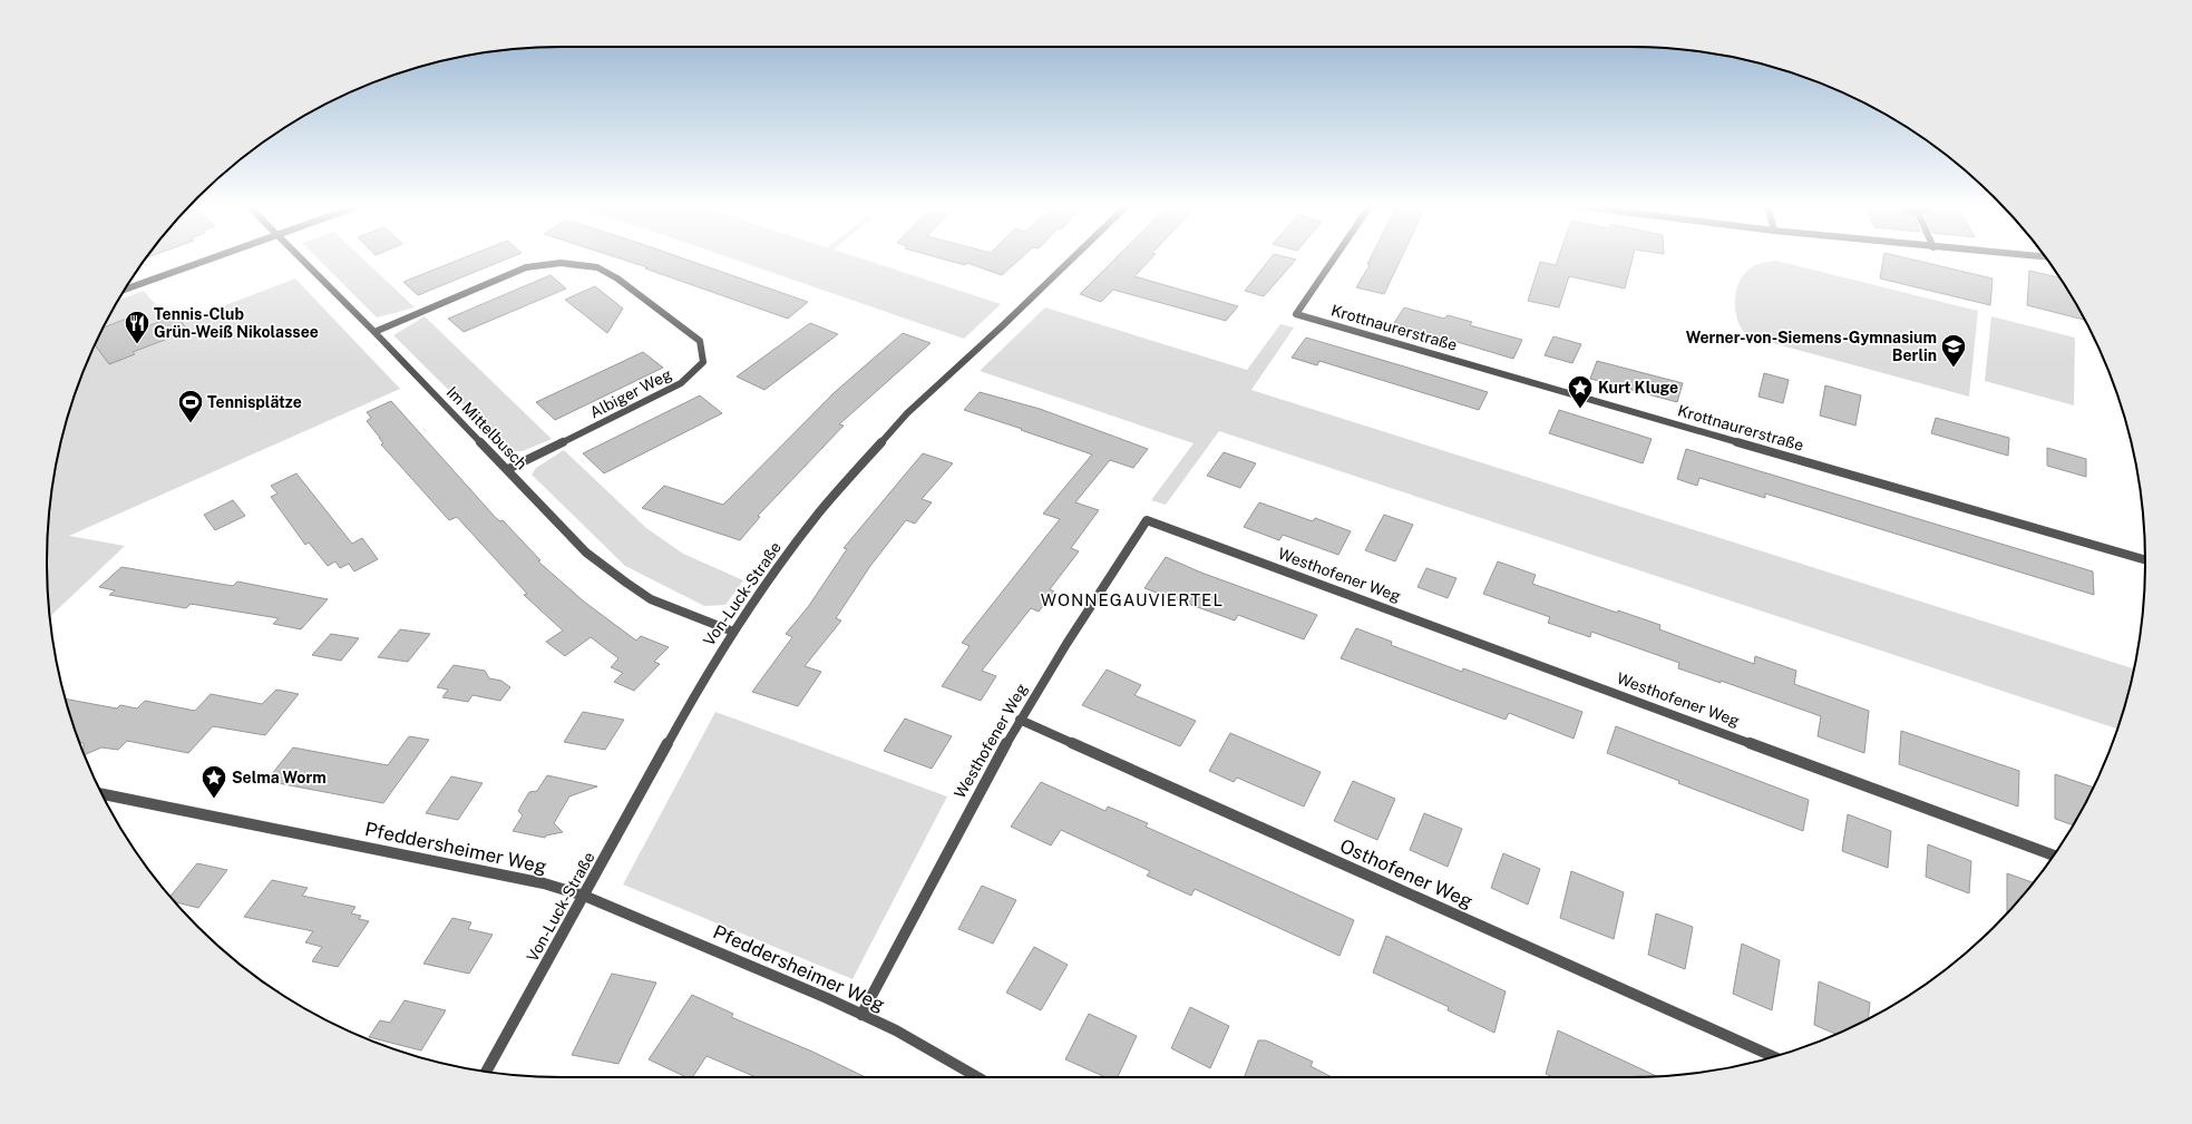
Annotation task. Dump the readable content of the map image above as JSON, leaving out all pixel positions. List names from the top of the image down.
{
  "streets": {
    "street": [
      "Krottnaurerstraße",
      "Albiger Weg",
      "Im Mittelbusch",
      "Westhofener Weg",
      "Von-Luck-Straße",
      "Pfeddersheimer Weg",
      "Osthofener Weg"
    ]
  },
  "crossings": [
    ["Albiger Weg", "Im Mittelbusch"],
    ["Im Mittelbusch", "Von-Luck-Straße"],
    ["Westhofener Weg", "Pfeddersheimer Weg"],
    ["Westhofener Weg", "Osthofener Weg"],
    ["Von-Luck-Straße", "Pfeddersheimer Weg"]
  ],
  "districts": ["WONNEGAUVIERTEL"],
  "places": {
    "restaurant": ["Tennis-Club Grün-Weiß Nikolassee"],
    "school or university": ["Werner-von-Siemens-Gymnasium Berlin"],
    "place": ["Kurt Kluge", "Selma Worm"],
    "sports": ["Tennisplätze"]
  }
}
